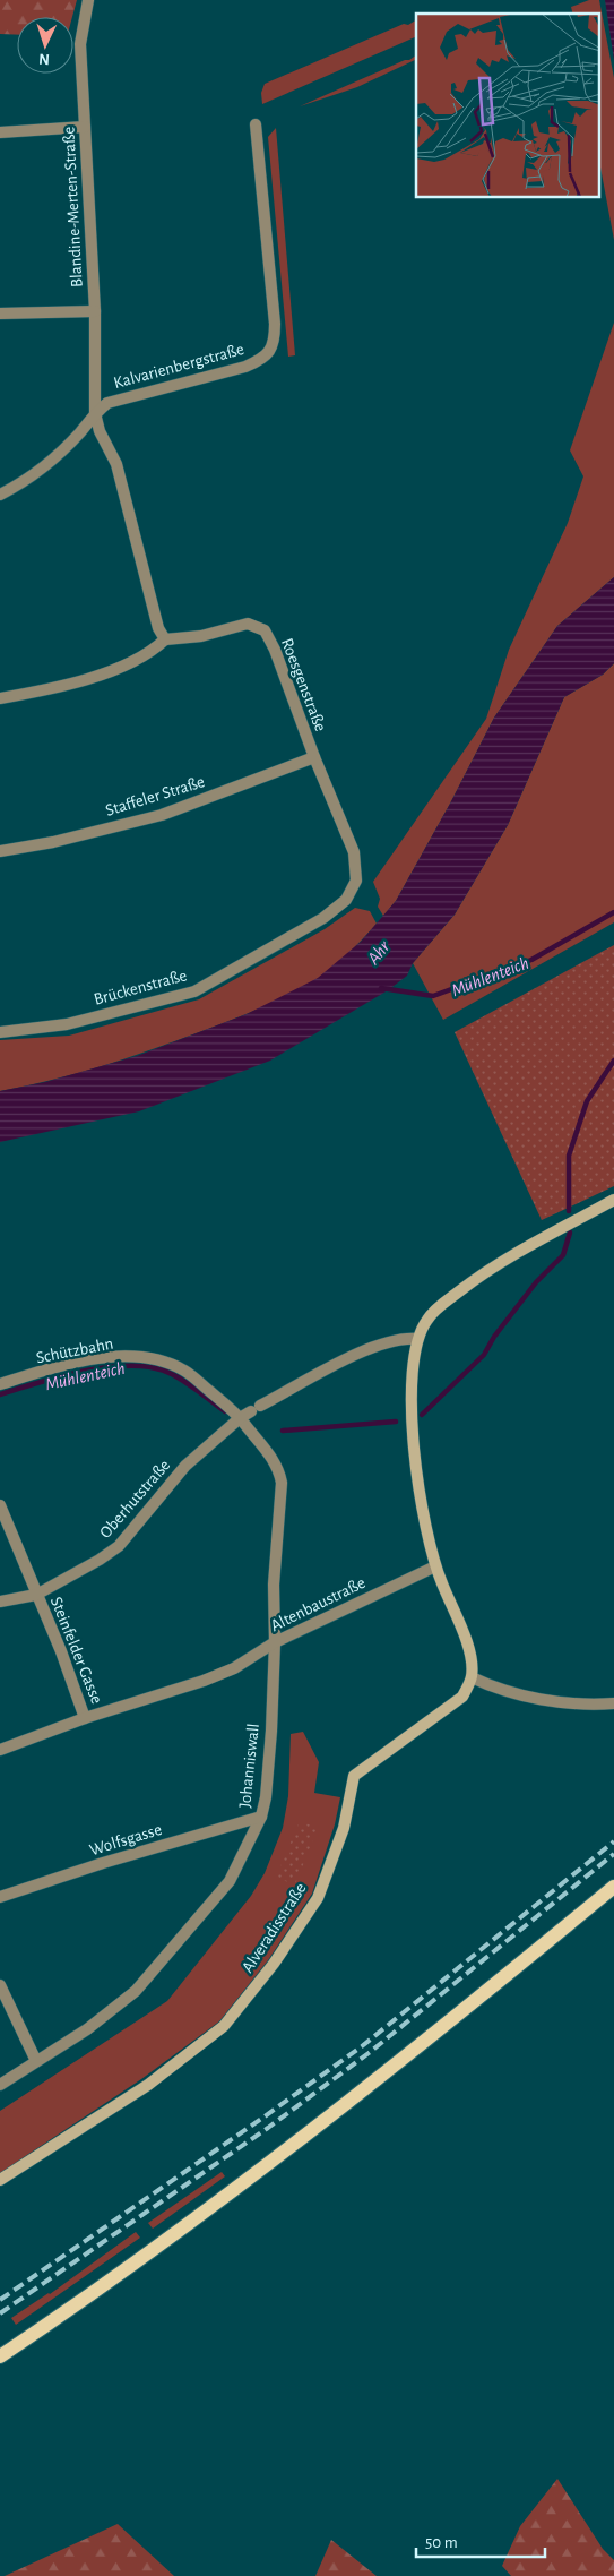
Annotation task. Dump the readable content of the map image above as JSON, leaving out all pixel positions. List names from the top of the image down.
{
  "streets": {
    "street": [
      "Blandine-Merten-Straße",
      "Kalvarienbergstraße",
      "Roesgenstraße",
      "Staffeler Straße",
      "Brückenstraße",
      "Schützbahn",
      "Oberhutstraße",
      "Altenbaustraße",
      "Steinfelder Gasse",
      "Johanniswall",
      "Wolfsgasse",
      "Alveradisstraße"
    ]
  },
  "crossings": [
    ["Blandine-Merten-Straße", "Kalvarienbergstraße"],
    ["Roesgenstraße", "Staffeler Straße"],
    ["Roesgenstraße", "Brückenstraße"],
    ["Schützbahn", "Oberhutstraße"],
    ["Schützbahn", "Johanniswall"],
    ["Oberhutstraße", "Steinfelder Gasse"],
    ["Oberhutstraße", "Johanniswall"],
    ["Altenbaustraße", "Steinfelder Gasse"],
    ["Altenbaustraße", "Johanniswall"],
    ["Johanniswall", "Wolfsgasse"]
  ],
  "water": ["Ahr", "Mühlenteich"],
  "scale_bar": "50 m",
  "north": "bottom"
}
